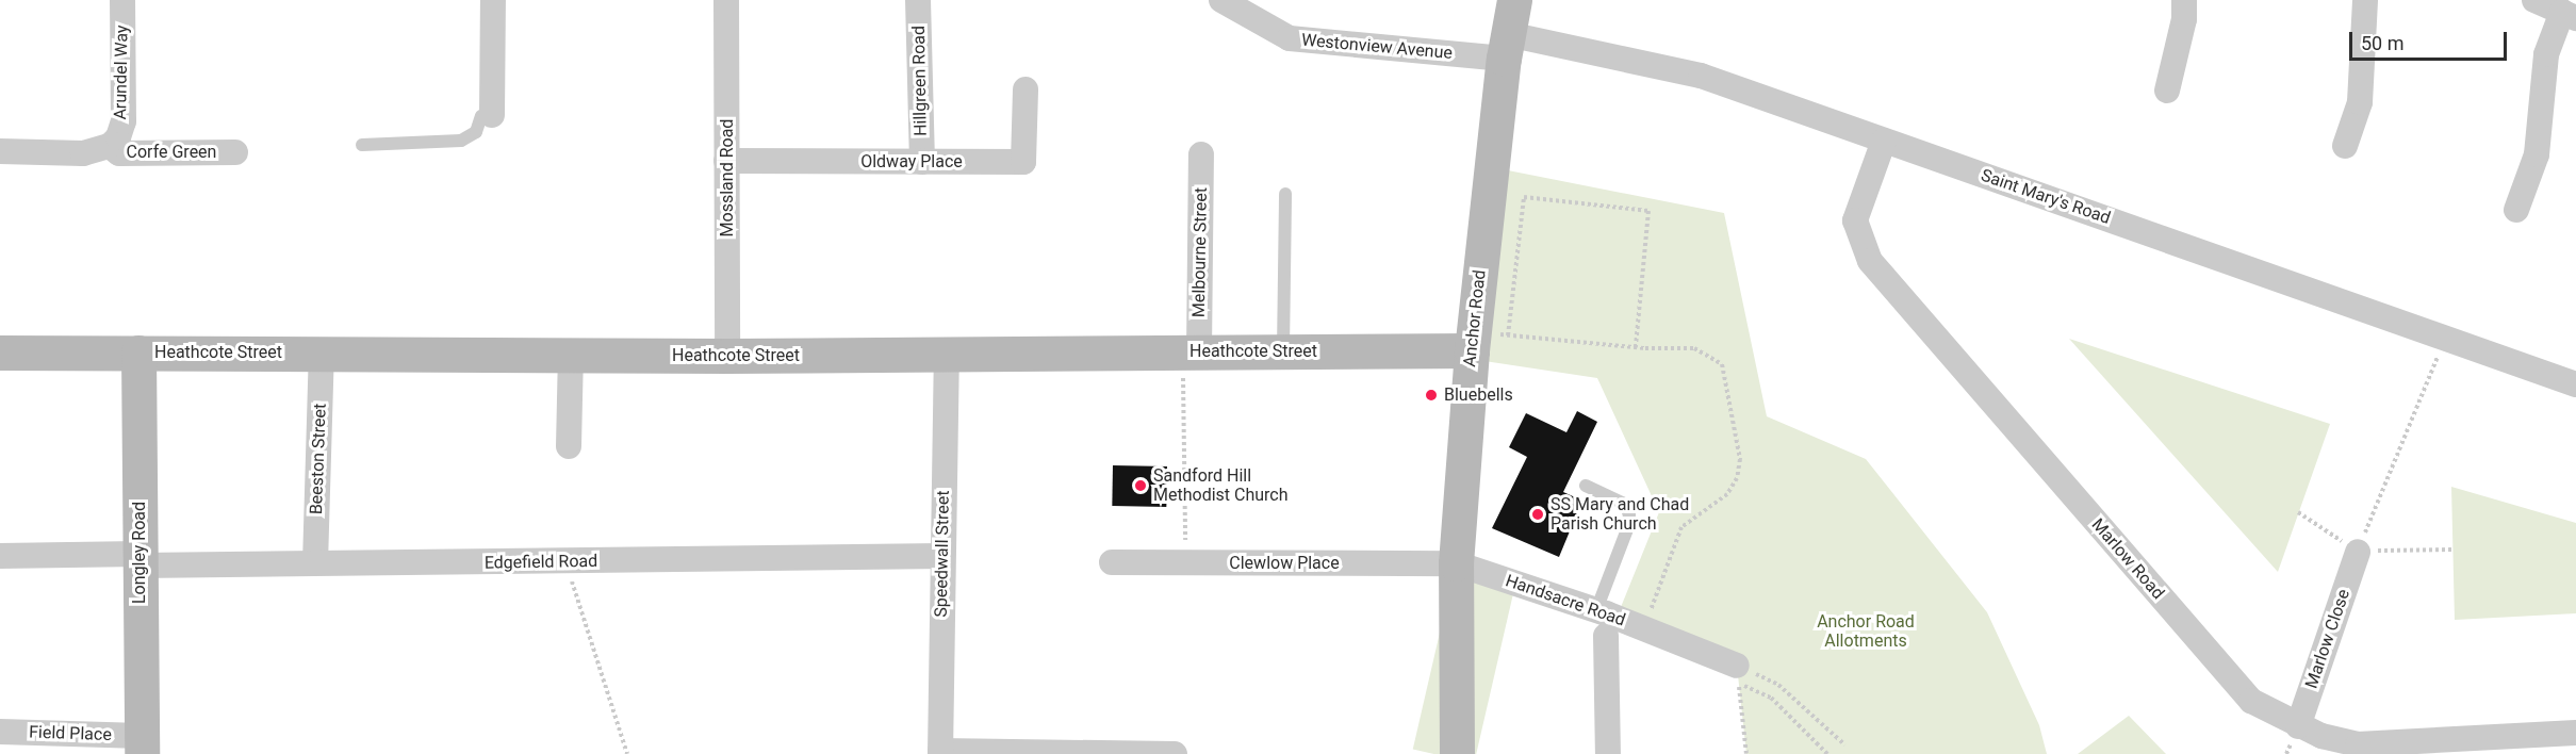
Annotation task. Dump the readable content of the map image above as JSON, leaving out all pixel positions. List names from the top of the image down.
{
  "streets": {
    "street": [
      "Westonview Avenue",
      "Arundel Way",
      "Hillgreen Road",
      "Corfe Green",
      "Oldway Place",
      "Mossland Road",
      "Saint Mary's Road",
      "Melbourne Street",
      "Anchor Road",
      "Heathcote Street",
      "Beeston Street",
      "Longley Road",
      "Speedwall Street",
      "Marlow Road",
      "Edgefield Road",
      "Clewlow Place",
      "Handsacre Road",
      "Marlow Close",
      "Field Place"
    ]
  },
  "crossings": [
    ["Westonview Avenue", "Saint Mary's Road"],
    ["Westonview Avenue", "Anchor Road"],
    ["Arundel Way", "Corfe Green"],
    ["Hillgreen Road", "Oldway Place"],
    ["Oldway Place", "Mossland Road"],
    ["Mossland Road", "Heathcote Street"],
    ["Saint Mary's Road", "Anchor Road"],
    ["Saint Mary's Road", "Marlow Road"],
    ["Melbourne Street", "Heathcote Street"],
    ["Anchor Road", "Heathcote Street"],
    ["Anchor Road", "Clewlow Place"],
    ["Anchor Road", "Handsacre Road"],
    ["Heathcote Street", "Beeston Street"],
    ["Heathcote Street", "Longley Road"],
    ["Heathcote Street", "Speedwall Street"],
    ["Beeston Street", "Edgefield Road"],
    ["Longley Road", "Edgefield Road"],
    ["Longley Road", "Field Place"],
    ["Speedwall Street", "Edgefield Road"],
    ["Marlow Road", "Marlow Close"],
    ["Clewlow Place", "Handsacre Road"]
  ],
  "parks": ["Anchor Road Allotments"],
  "places": ["Bluebells", "Sandford Hill Methodist Church", "SS Mary and Chad Parish Church"],
  "scale_bar": "50 m"
}
